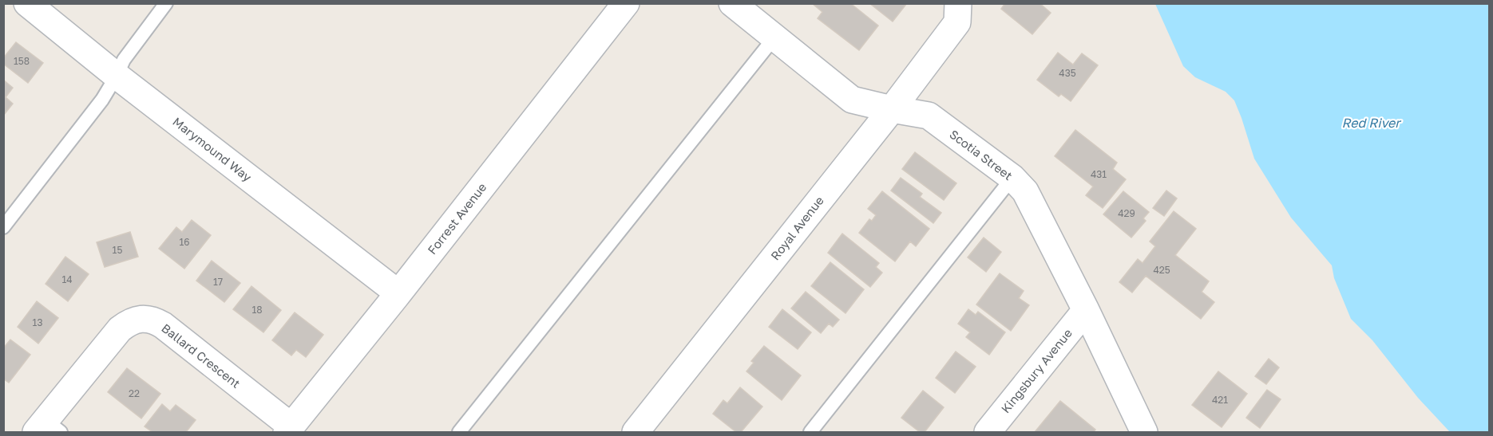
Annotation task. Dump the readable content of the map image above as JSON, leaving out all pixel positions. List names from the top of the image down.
{
  "streets": {
    "street": [
      "Marymound Way",
      "Scotia Street",
      "Forrest Avenue",
      "Royal Avenue",
      "Ballard Crescent",
      "Kingsbury Avenue"
    ]
  },
  "crossings": [
    ["Marymound Way", "Forrest Avenue"],
    ["Scotia Street", "Royal Avenue"],
    ["Scotia Street", "Kingsbury Avenue"],
    ["Forrest Avenue", "Ballard Crescent"]
  ],
  "water": ["Red River"],
  "house_numbers": [
    "158",
    "435",
    "431",
    "429",
    "16",
    "15",
    "425",
    "14",
    "17",
    "18",
    "13",
    "22",
    "421"
  ]
}
